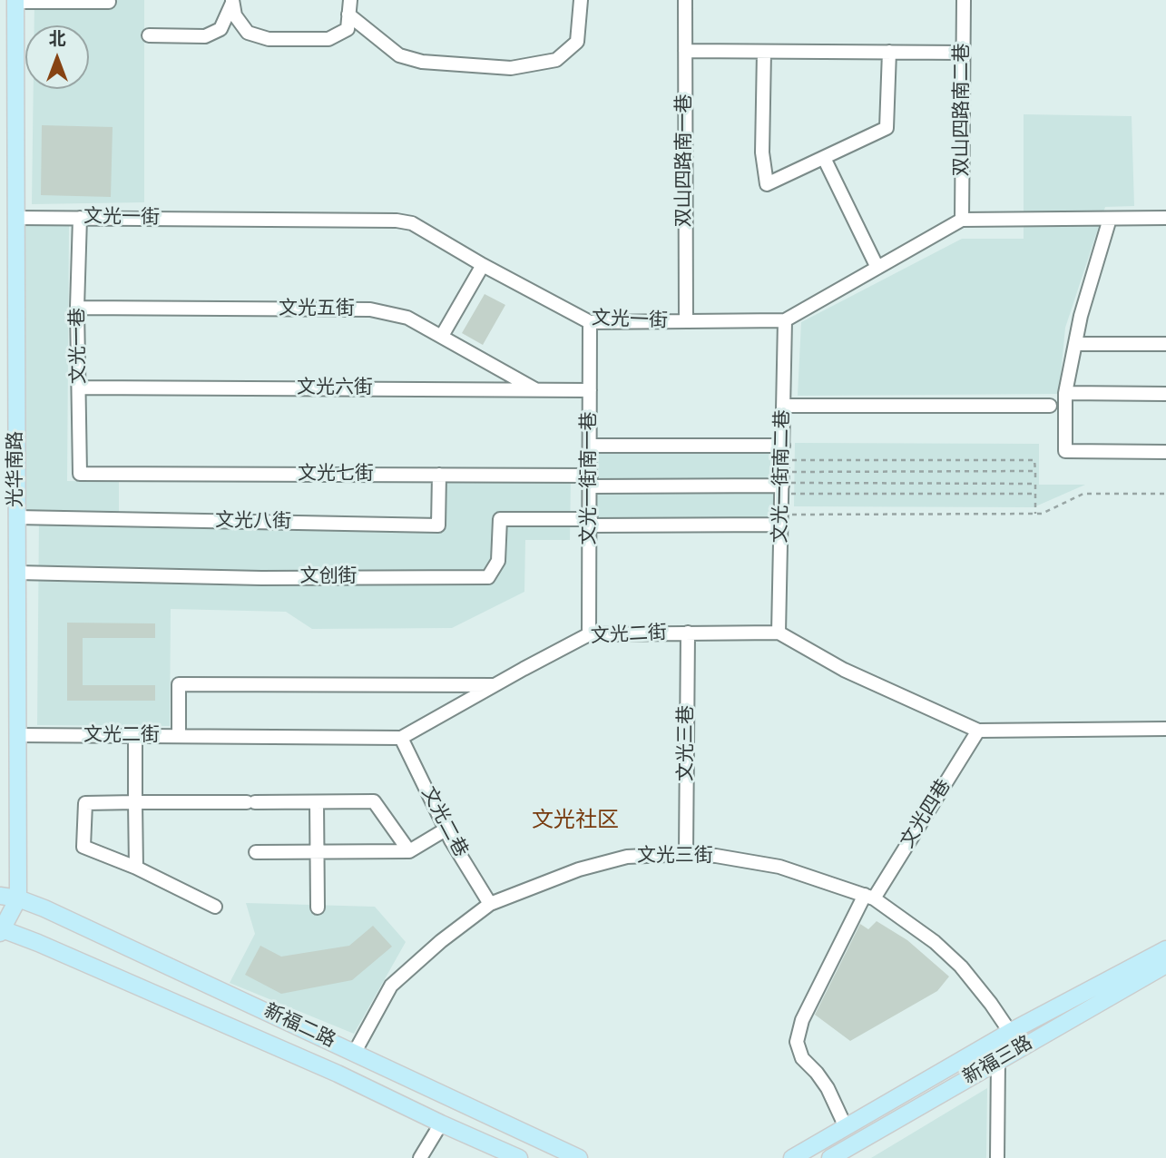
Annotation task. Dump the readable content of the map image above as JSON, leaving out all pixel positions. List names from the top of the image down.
{
  "streets": {
    "main road": ["光华南路", "新福二路", "新福三路"],
    "street": [
      "双山四路南二巷",
      "双山四路南一巷",
      "文光一街",
      "文光五街",
      "文光一巷",
      "文光六街",
      "文光七街",
      "文光一街南二巷",
      "文光一街南一巷",
      "文光八街",
      "文创街",
      "文光二街",
      "文光三巷",
      "文光四巷",
      "文光二巷",
      "文光三街"
    ]
  },
  "crossings": [
    ["双山四路南二巷", "文光一街"],
    ["双山四路南一巷", "文光一街"],
    ["文光一街", "文光一巷"],
    ["文光一街", "光华南路"],
    ["文光一街", "文光一街南二巷"],
    ["文光一街", "文光一街南一巷"],
    ["文光五街", "文光一巷"],
    ["文光五街", "文光六街"],
    ["文光一巷", "文光六街"],
    ["文光一巷", "文光七街"],
    ["文光六街", "文光一街南一巷"],
    ["光华南路", "文光八街"],
    ["光华南路", "文创街"],
    ["光华南路", "文光二街"],
    ["光华南路", "新福二路"],
    ["文光七街", "文光一街南二巷"],
    ["文光七街", "文光一街南一巷"],
    ["文光七街", "文光八街"],
    ["文光一街南二巷", "文光二街"],
    ["文光一街南一巷", "文创街"],
    ["文光一街南一巷", "文光二街"],
    ["文光二街", "文光三巷"],
    ["文光二街", "文光四巷"],
    ["文光二街", "文光二巷"],
    ["文光三巷", "文光三街"],
    ["文光四巷", "文光三街"],
    ["文光二巷", "文光三街"],
    ["文光三街", "新福二路"]
  ],
  "districts": ["文光社区"],
  "north": "top"
}
